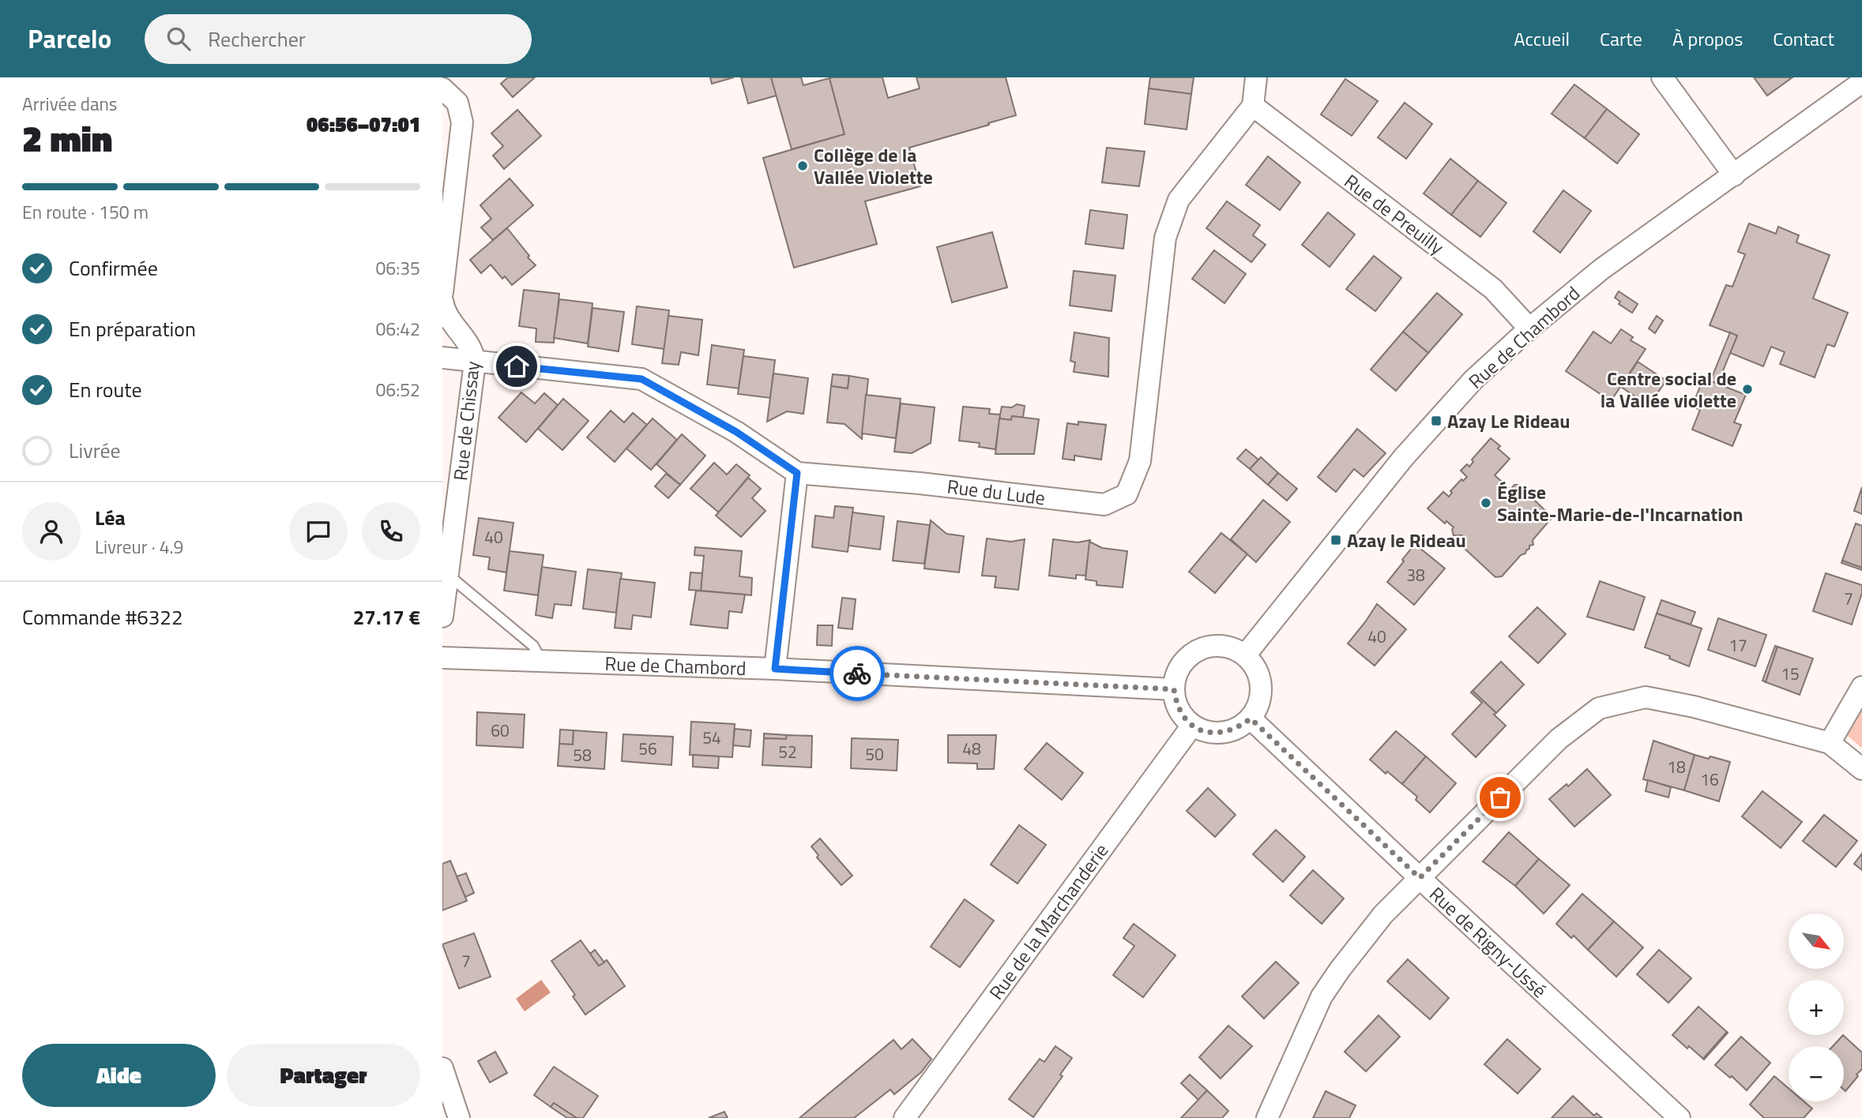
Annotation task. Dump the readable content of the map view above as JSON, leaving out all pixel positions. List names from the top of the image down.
{
  "streets": {
    "street": [
      "Rue de Preuilly",
      "Rue de Chambord",
      "Rue de Chissay",
      "Rue du Lude",
      "Rue de la Marchanderie",
      "Rue de Rigny-Ussé"
    ]
  },
  "crossings": [
    ["Rue de Preuilly", "Rue de Chambord"],
    ["Rue de Preuilly", "Rue du Lude"],
    ["Rue de Chambord", "Rue de la Marchanderie"],
    ["Rue de Chambord", "Rue de Rigny-Ussé"],
    ["Rue de Chissay", "Rue du Lude"],
    ["Rue de la Marchanderie", "Rue de Rigny-Ussé"]
  ],
  "places": {
    "other": ["Collège de la Vallée Violette", "Centre social de la Vallée violette", "Église Sainte-Marie-de-l'Incarnation"],
    "transit": ["Azay Le Rideau", "Azay le Rideau"]
  },
  "house_numbers": [
    "40",
    "38",
    "7",
    "40",
    "17",
    "15",
    "60",
    "54",
    "56",
    "48",
    "52",
    "50",
    "58",
    "18",
    "16",
    "7"
  ],
  "north": "bottom right",
  "page": {
    "header": "Parcelo",
    "search": "Rechercher",
    "nav": [
      "Accueil",
      "Carte",
      "À propos",
      "Contact"
    ],
    "heading": ["2 min", "Arrivée dans", "06:56–07:01"],
    "panel": [
      "Léa",
      "Livreur · 4.9",
      "Commande #6322",
      "27.17 €"
    ],
    "bar": "En route · 150 m",
    "list": [
      ["Confirmée", "06:35"],
      ["En préparation", "06:42"],
      ["En route", "06:52"],
      "Livrée"
    ],
    "map_buttons": ["+", "−"],
    "buttons": ["Aide", "Partager"]
  }
}
